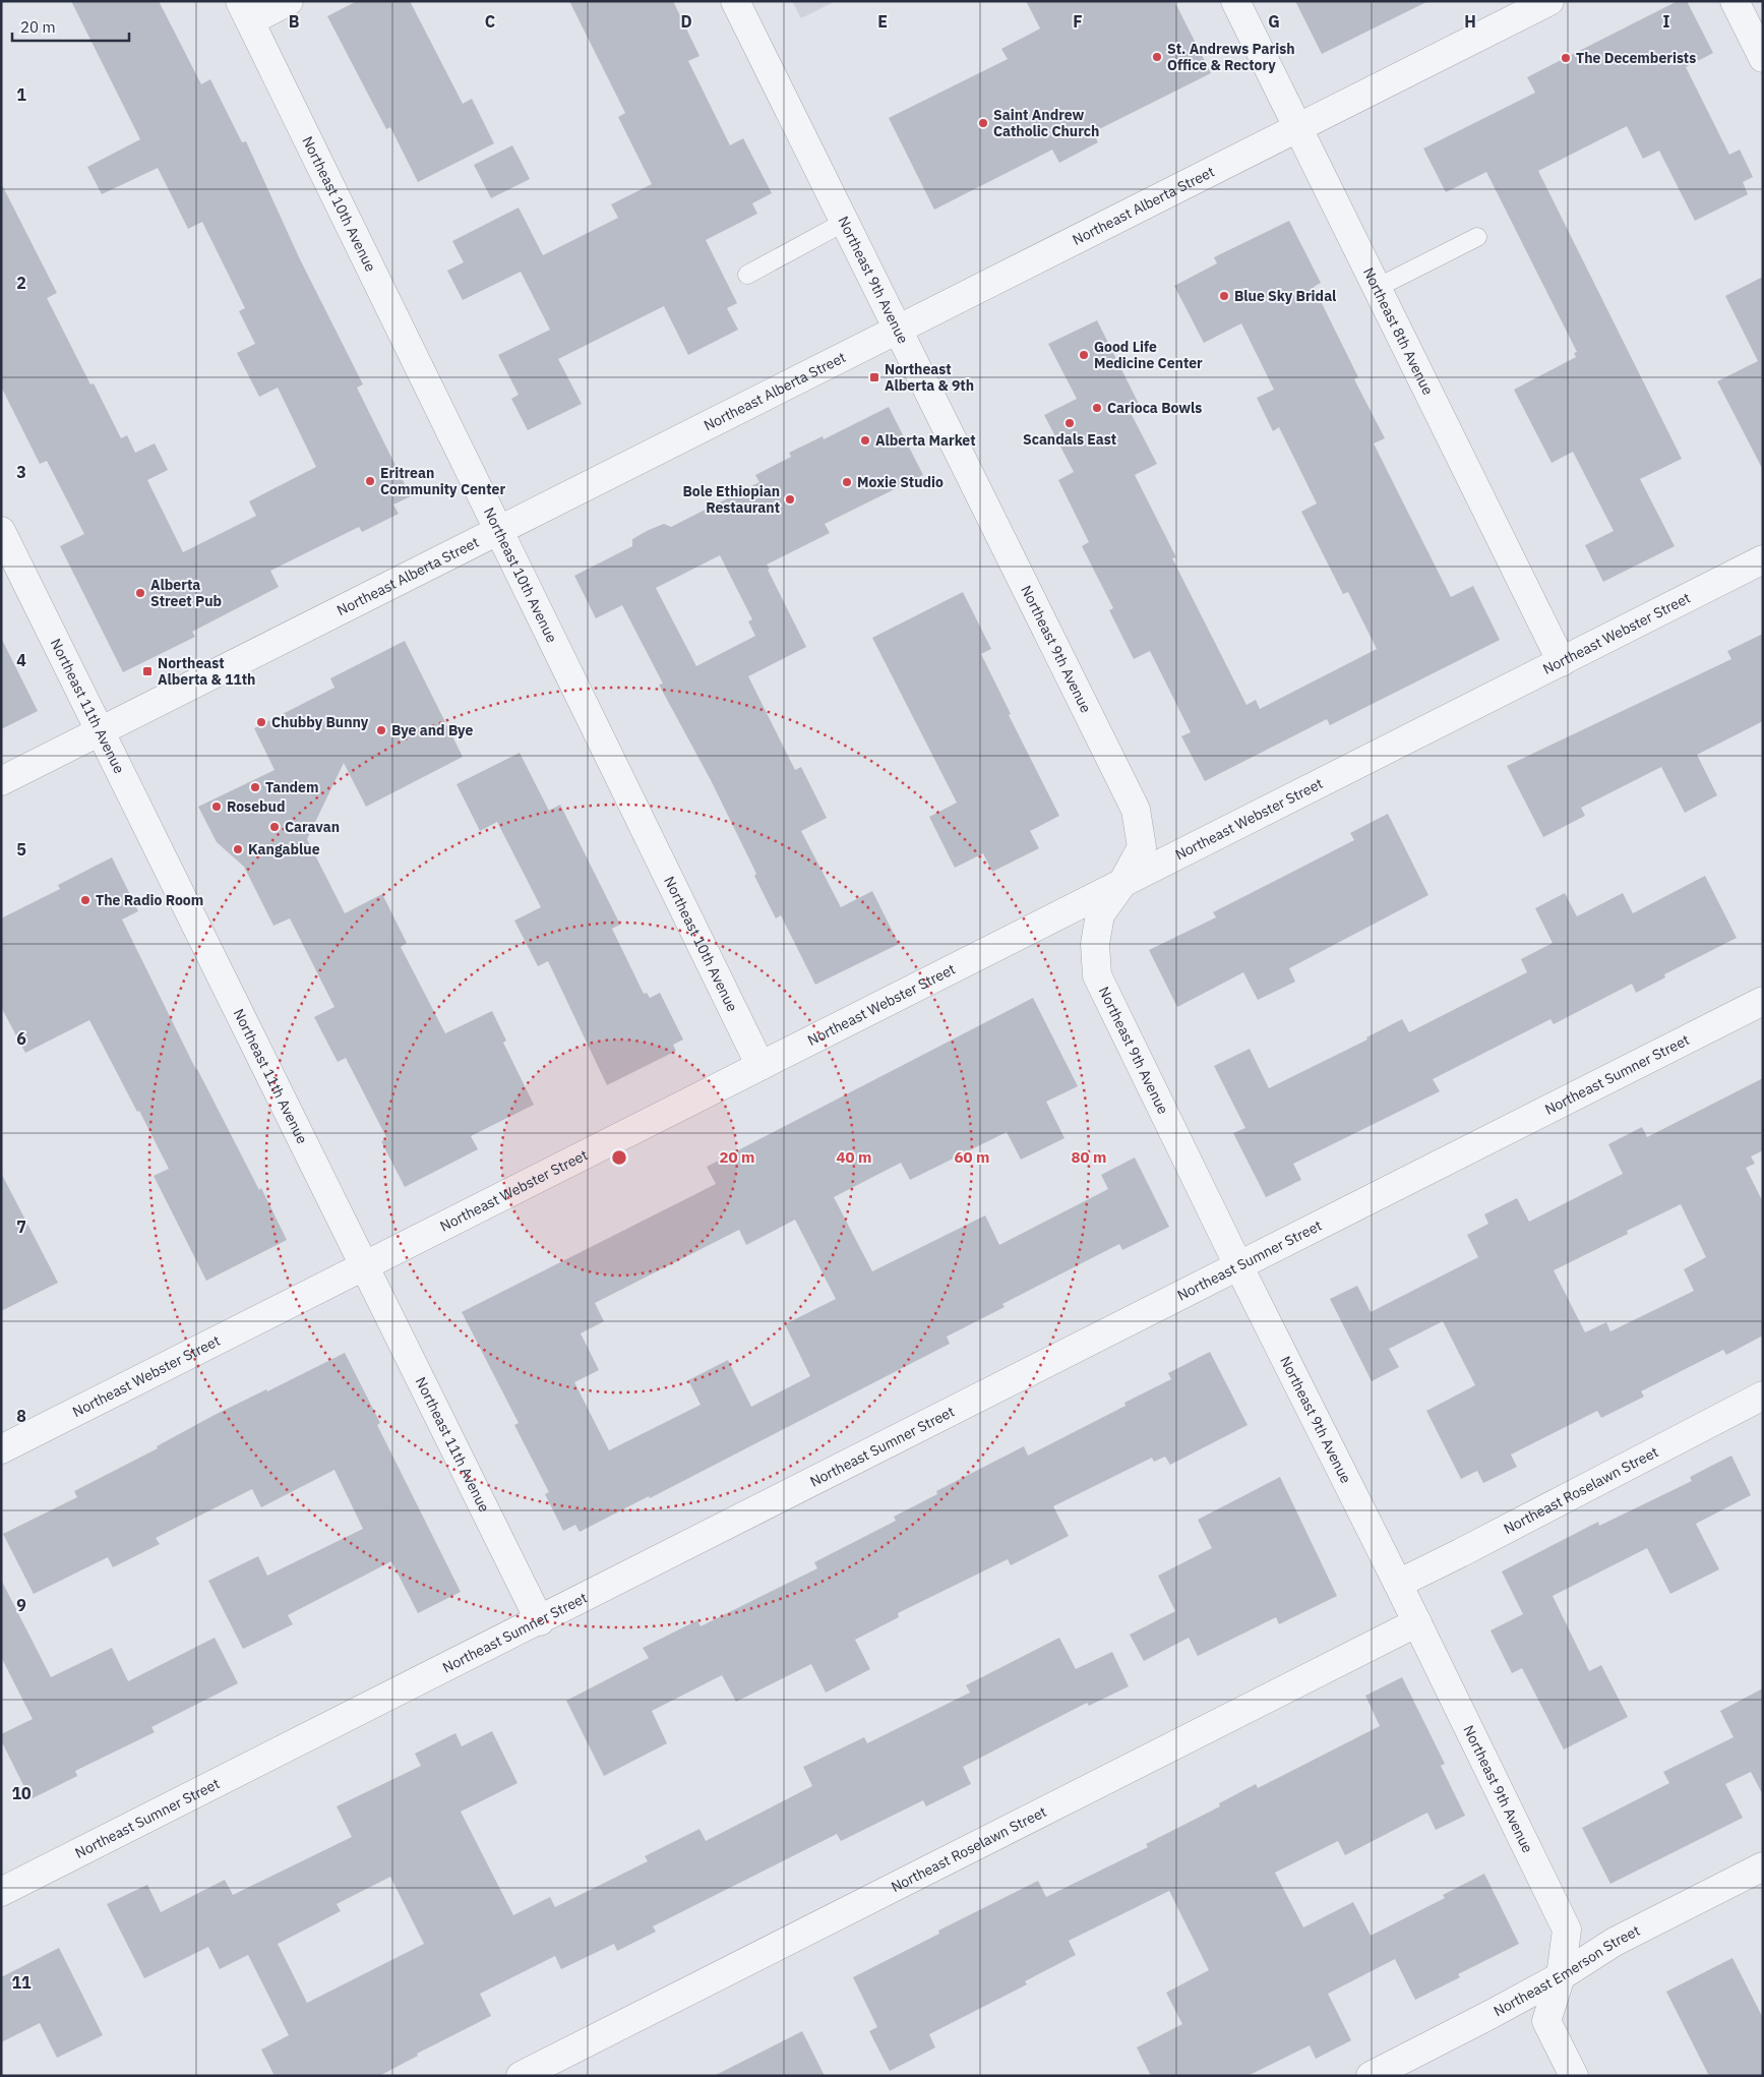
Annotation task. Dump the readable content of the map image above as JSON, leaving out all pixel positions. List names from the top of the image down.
{
  "streets": {
    "street": [
      "Northeast 10th Avenue",
      "Northeast Alberta Street",
      "Northeast 9th Avenue",
      "Northeast 8th Avenue",
      "Northeast Webster Street",
      "Northeast 11th Avenue",
      "Northeast Sumner Street",
      "Northeast Roselawn Street",
      "Northeast Emerson Street"
    ]
  },
  "crossings": [
    ["Northeast 10th Avenue", "Northeast Alberta Street"],
    ["Northeast 10th Avenue", "Northeast Webster Street"],
    ["Northeast Alberta Street", "Northeast 9th Avenue"],
    ["Northeast Alberta Street", "Northeast 8th Avenue"],
    ["Northeast Alberta Street", "Northeast 11th Avenue"],
    ["Northeast 9th Avenue", "Northeast Webster Street"],
    ["Northeast 9th Avenue", "Northeast Sumner Street"],
    ["Northeast 9th Avenue", "Northeast Roselawn Street"],
    ["Northeast 9th Avenue", "Northeast Emerson Street"],
    ["Northeast 8th Avenue", "Northeast Webster Street"],
    ["Northeast Webster Street", "Northeast 11th Avenue"],
    ["Northeast 11th Avenue", "Northeast Sumner Street"]
  ],
  "places": {
    "other": [
      "St. Andrews Parish Office & Rectory",
      "The Decemberists",
      "Saint Andrew Catholic Church",
      "Blue Sky Bridal",
      "Good Life Medicine Center",
      "Carioca Bowls",
      "Scandals East",
      "Alberta Market",
      "Eritrean Community Center",
      "Moxie Studio",
      "Bole Ethiopian Restaurant",
      "Alberta Street Pub",
      "Chubby Bunny",
      "Bye and Bye",
      "Tandem",
      "Rosebud",
      "Caravan",
      "Kangablue",
      "The Radio Room"
    ],
    "transit": ["Northeast Alberta & 9th", "Northeast Alberta & 11th"]
  },
  "scale_bar": "20 m",
  "grid": {
    "columns": [
      "B",
      "C",
      "D",
      "E",
      "F",
      "G",
      "H",
      "I"
    ],
    "rows": [
      "1",
      "2",
      "3",
      "4",
      "5",
      "6",
      "7",
      "8",
      "9",
      "10",
      "11"
    ]
  },
  "rings": [
    "20 m",
    "40 m",
    "60 m",
    "80 m"
  ]
}
